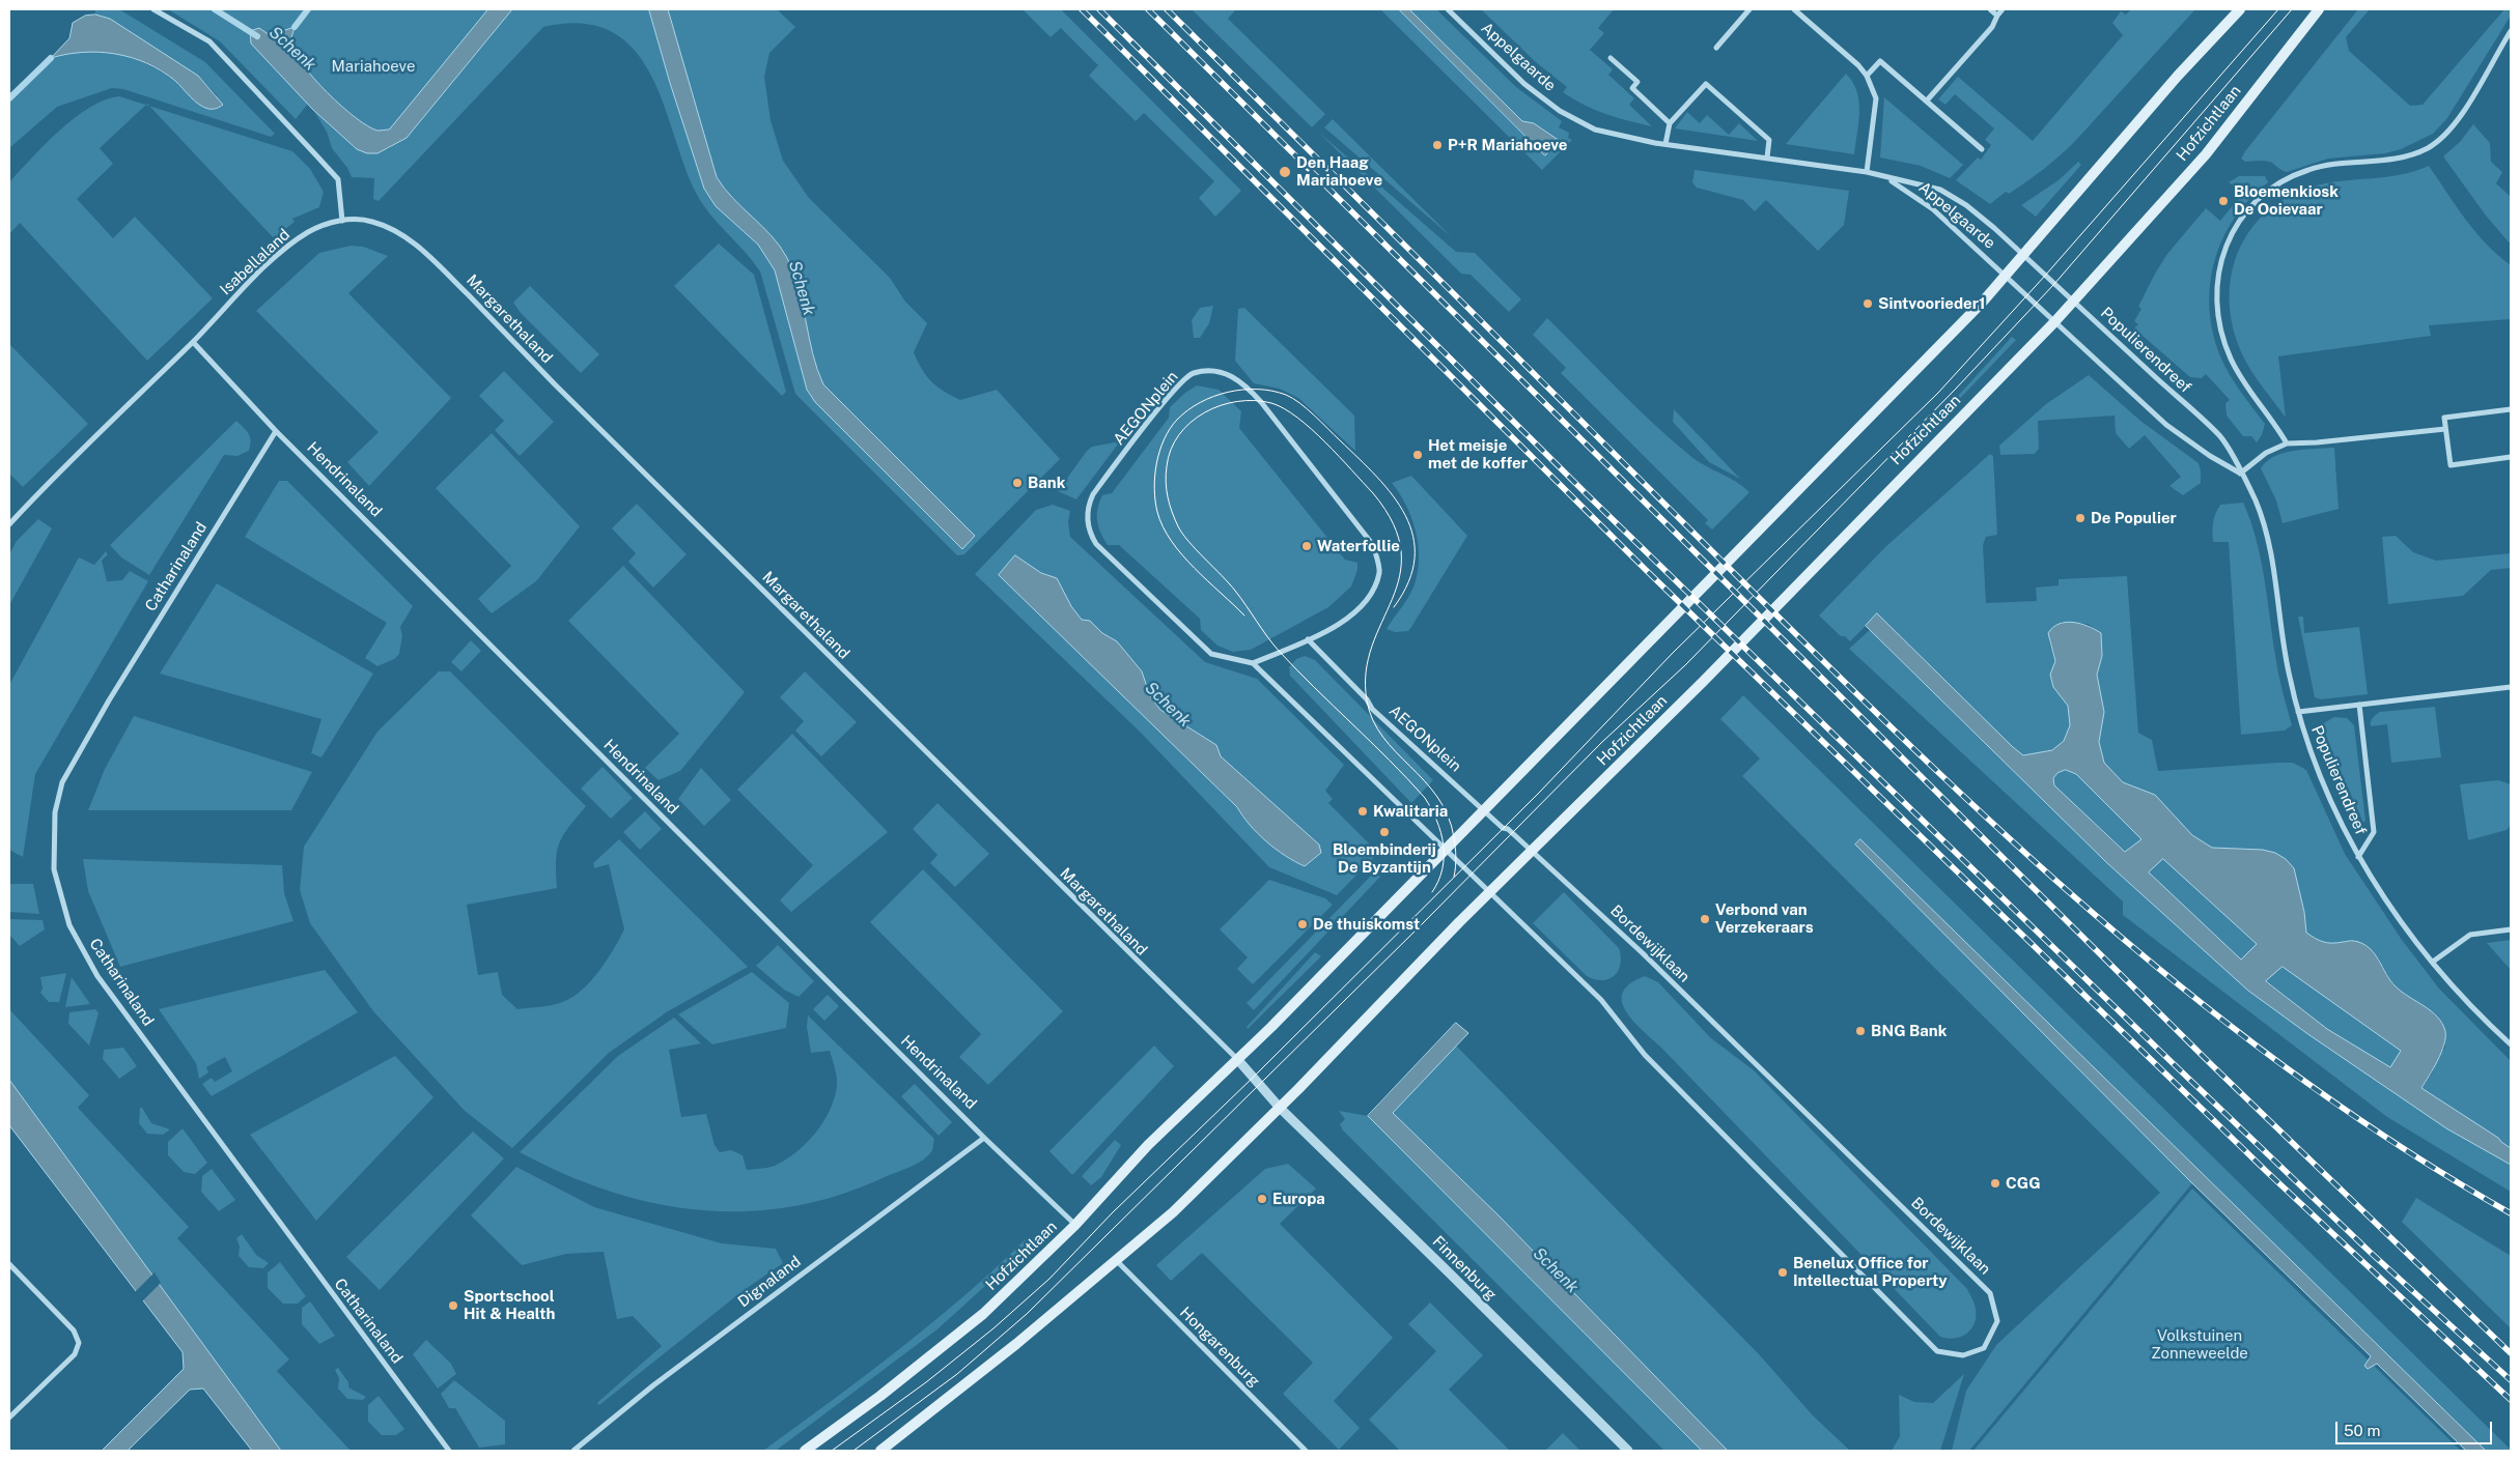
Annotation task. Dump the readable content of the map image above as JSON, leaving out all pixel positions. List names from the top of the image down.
{
  "streets": {
    "main road": ["Hofzichtlaan"],
    "street": [
      "Appelgaarde",
      "Isabellaland",
      "Margarethaland",
      "Populierendreef",
      "AEGONplein",
      "Hendrinaland",
      "Catharinaland",
      "Bordewijklaan",
      "Finnenburg",
      "Dignaland",
      "Hongarenburg"
    ]
  },
  "crossings": [
    ["Appelgaarde", "Hofzichtlaan"],
    ["Appelgaarde", "Populierendreef"],
    ["Hofzichtlaan", "Margarethaland"],
    ["Hofzichtlaan", "Populierendreef"],
    ["Hofzichtlaan", "AEGONplein"],
    ["Hofzichtlaan", "Hendrinaland"],
    ["Hofzichtlaan", "Bordewijklaan"],
    ["Hofzichtlaan", "Finnenburg"],
    ["Hofzichtlaan", "Hongarenburg"],
    ["Isabellaland", "Margarethaland"],
    ["Isabellaland", "Hendrinaland"],
    ["Hendrinaland", "Catharinaland"],
    ["Hendrinaland", "Dignaland"]
  ],
  "water": ["Schenk"],
  "parks": ["Mariahoeve", "Volkstuinen Zonneweelde"],
  "places": [
    "P+R Mariahoeve",
    "Den Haag Mariahoeve",
    "Bloemenkiosk De Ooievaar",
    "Sintvoorieder1",
    "Het meisje met de koffer",
    "Bank",
    "De Populier",
    "Waterfollie",
    "Kwalitaria",
    "Bloembinderij De Byzantijn",
    "Verbond van Verzekeraars",
    "De thuiskomst",
    "BNG Bank",
    "CGG",
    "Europa",
    "Benelux Office for Intellectual Property",
    "Sportschool Hit & Health"
  ],
  "scale_bar": "50 m"
}
